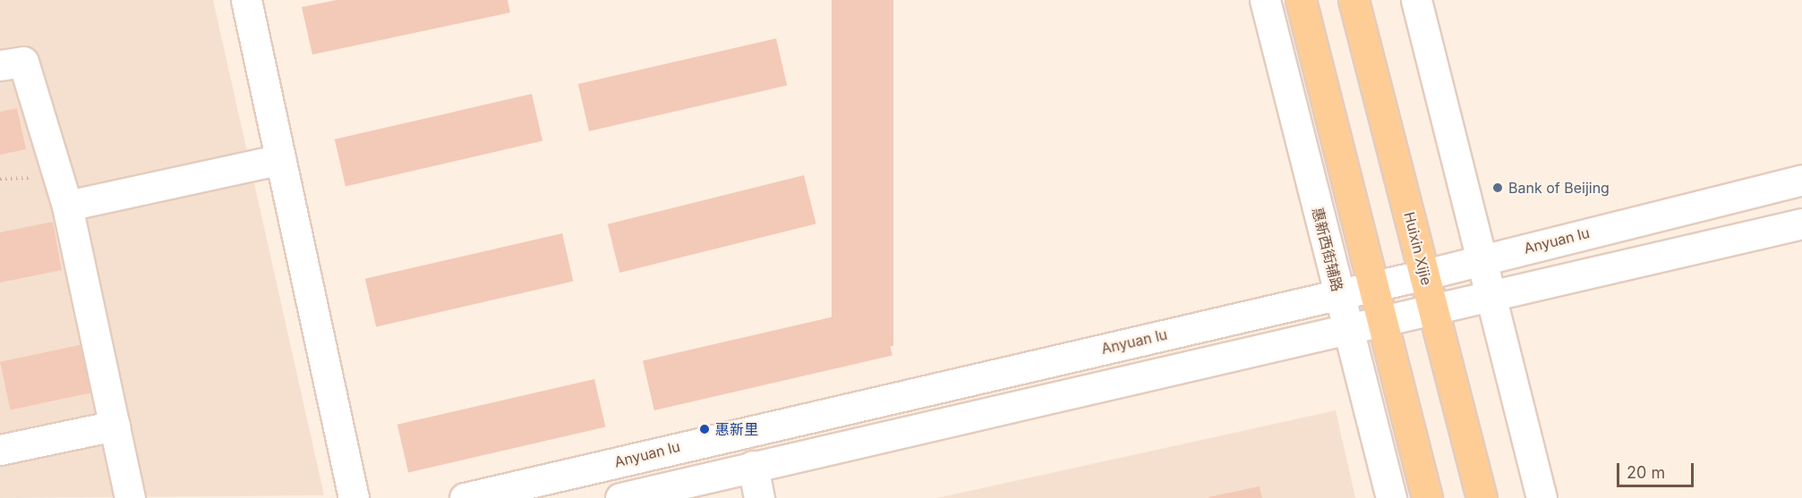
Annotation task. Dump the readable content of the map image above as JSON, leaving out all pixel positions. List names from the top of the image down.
{
  "streets": {
    "main road": ["Anyuan lu", "Huixin Xijie", "惠新西街辅路"]
  },
  "crossings": [
    ["Anyuan lu", "Huixin Xijie"],
    ["Anyuan lu", "惠新西街辅路"]
  ],
  "places": ["Bank of Beijing", "惠新里"],
  "scale_bar": "20 m"
}
